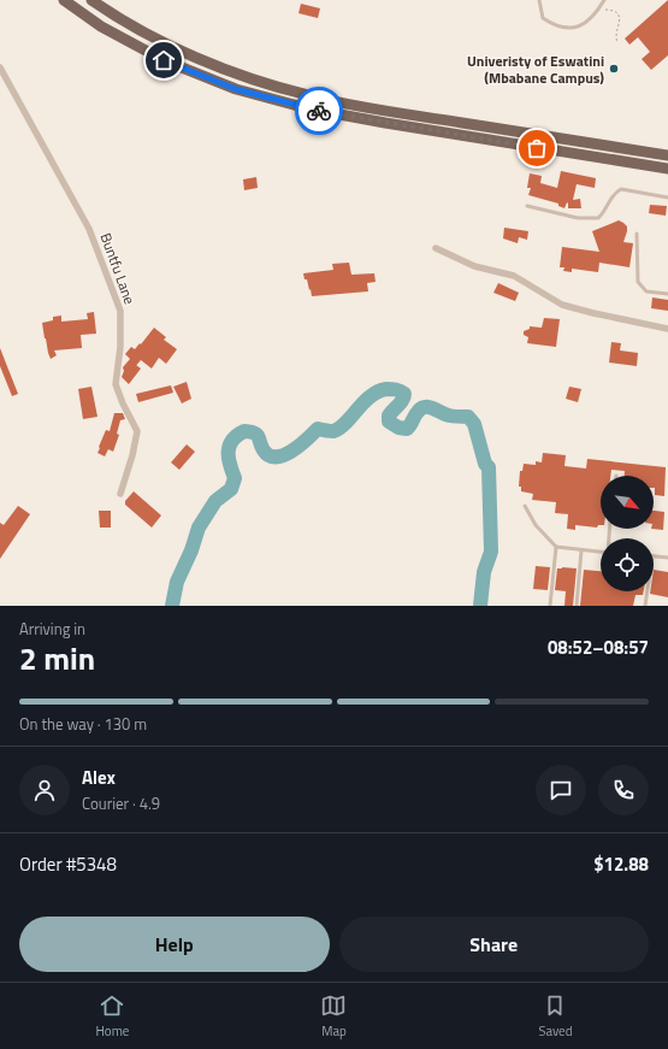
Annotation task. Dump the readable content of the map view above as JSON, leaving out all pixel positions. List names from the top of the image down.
{
  "streets": {
    "street": ["Buntfu Lane"]
  },
  "places": ["Univeristy of Eswatini (Mbabane Campus)"],
  "north": "bottom right",
  "page": {
    "heading": ["2 min", "Arriving in", "08:52–08:57"],
    "panel": [
      "Alex",
      "Courier · 4.9",
      "Order #5348",
      "$12.88"
    ],
    "bar": "On the way · 130 m",
    "buttons": ["Help", "Share"],
    "tabs": ["Home", "Map", "Saved"]
  }
}
